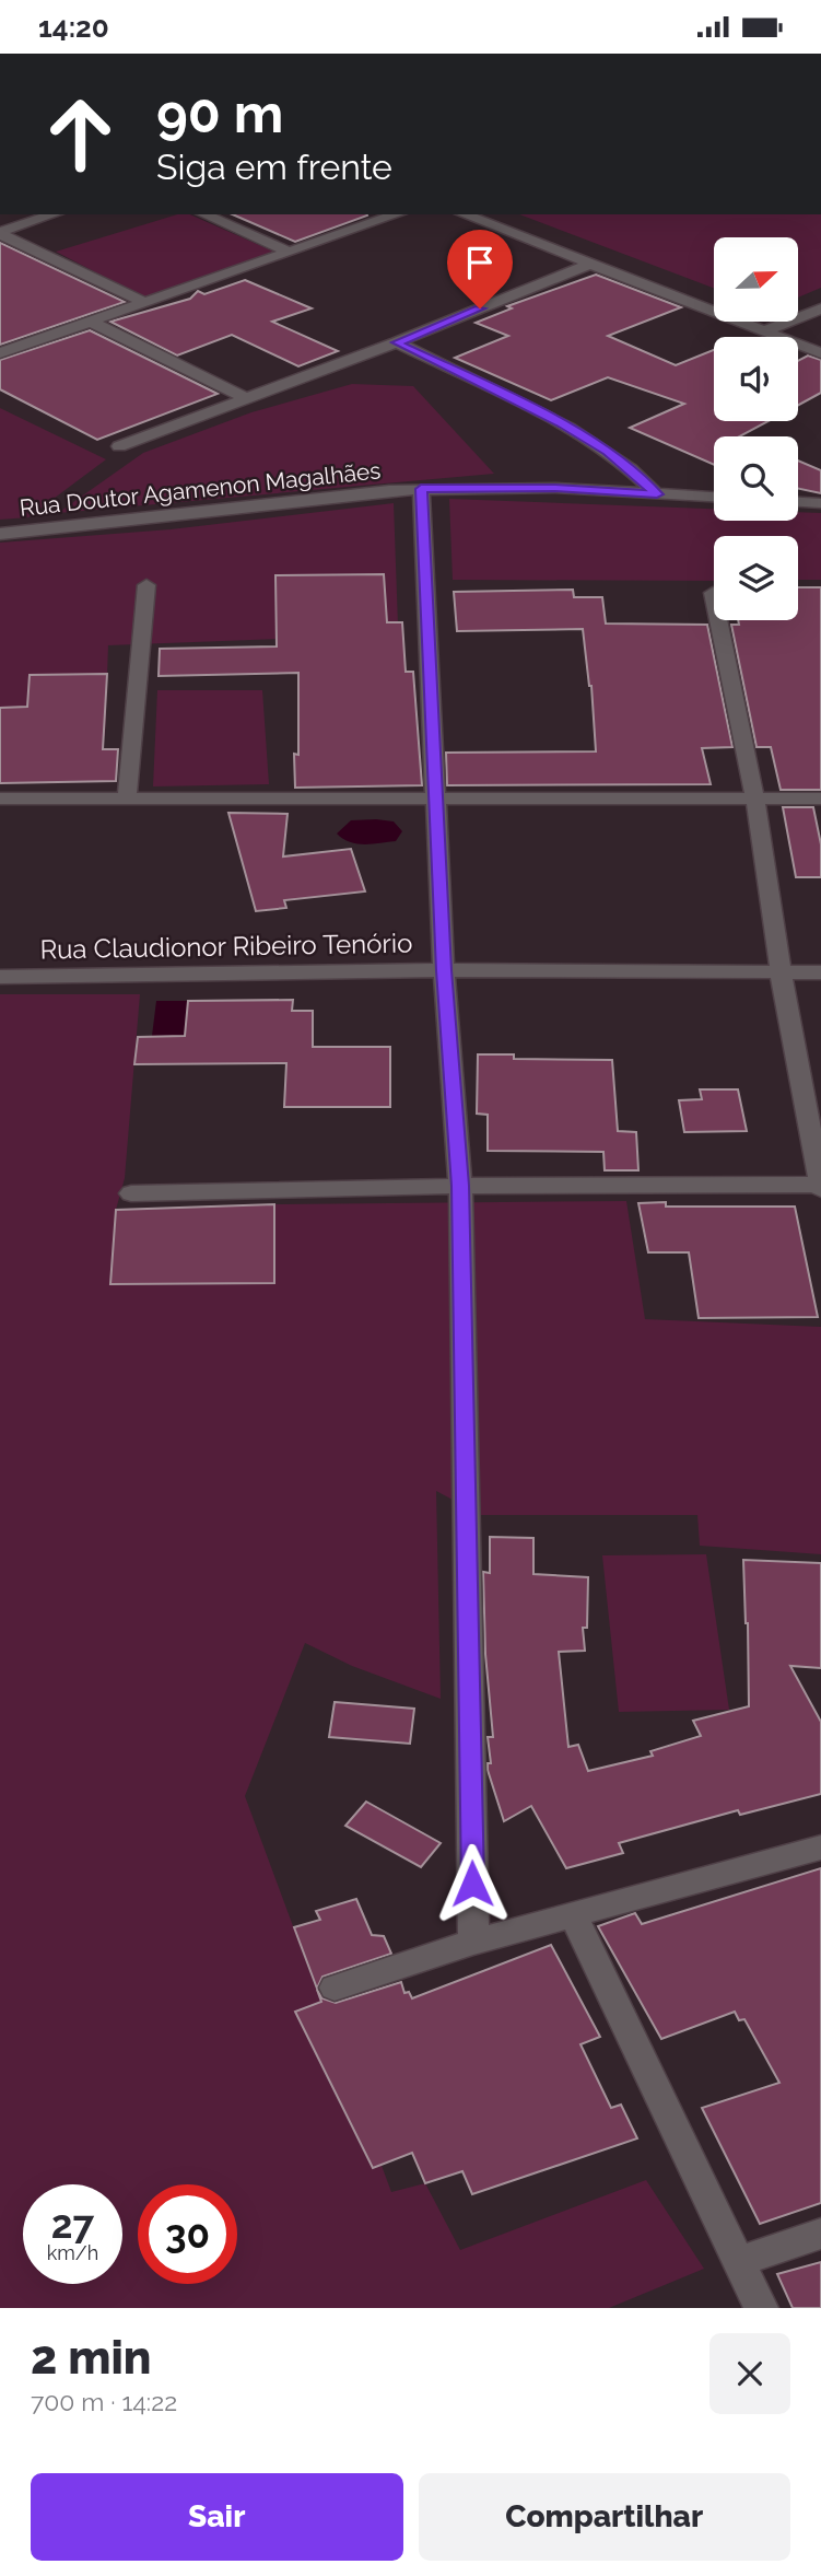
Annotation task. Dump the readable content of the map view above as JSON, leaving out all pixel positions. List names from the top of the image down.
{
  "streets": {
    "street": ["Rua Doutor Agamenon Magalhães", "Rua Claudionor Ribeiro Tenório"]
  },
  "north": "right",
  "page": {
    "status": "14:20",
    "turn": ["90 m", "Siga em frente"],
    "speed": "27 km/h",
    "limit": "30",
    "heading": ["2 min", "700 m · 14:22"],
    "buttons": ["Sair", "Compartilhar"]
  }
}
